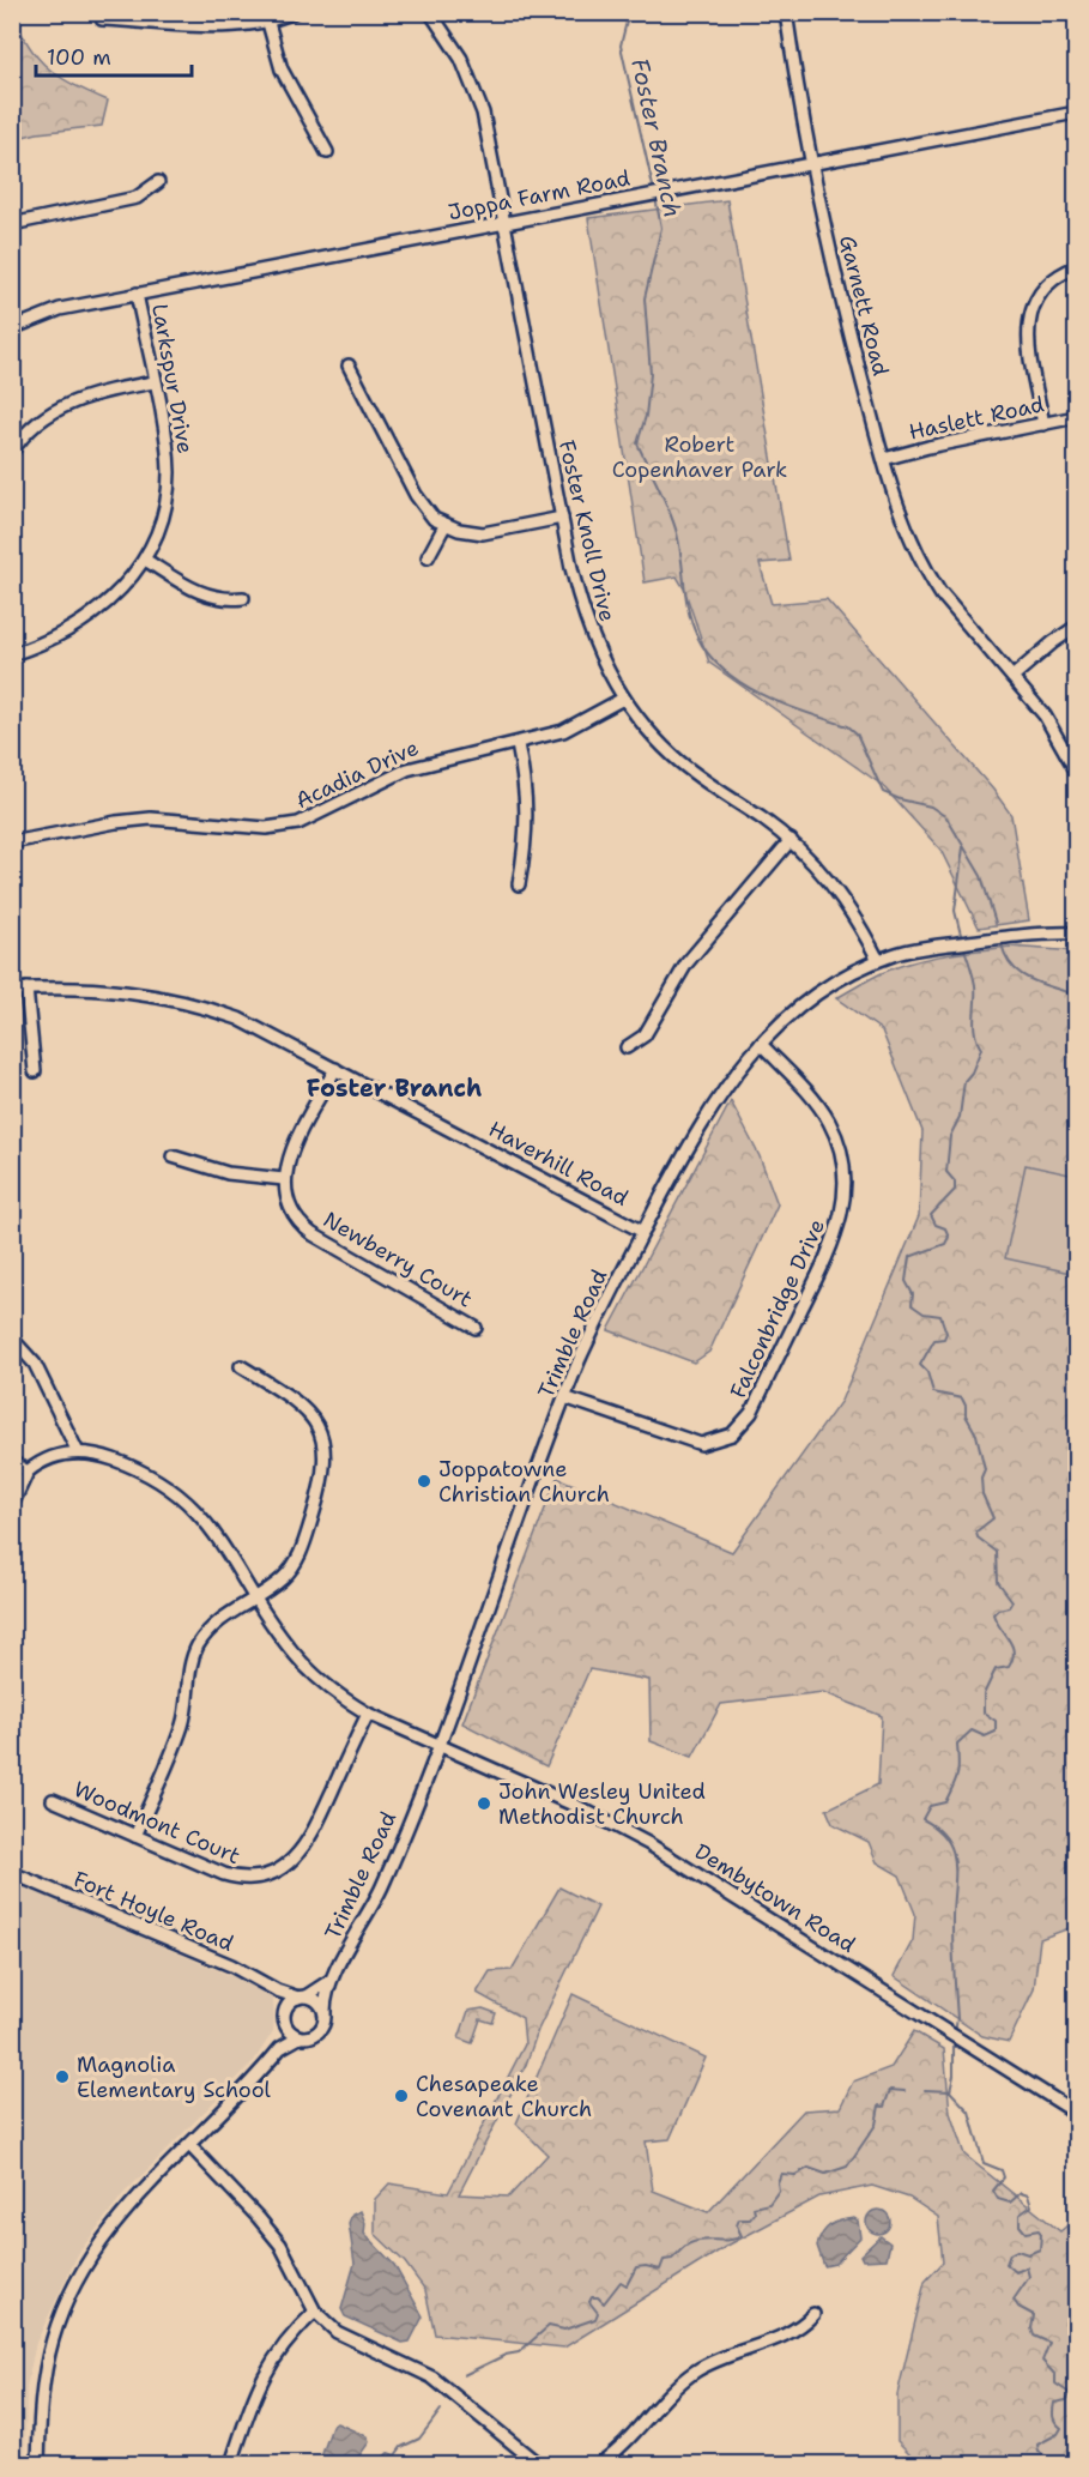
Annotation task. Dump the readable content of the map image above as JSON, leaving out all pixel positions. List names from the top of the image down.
{
  "streets": {
    "street": [
      "Joppa Farm Road",
      "Garnett Road",
      "Larkspur Drive",
      "Haslett Road",
      "Foster Knoll Drive",
      "Acadia Drive",
      "Haverhill Road",
      "Newberry Court",
      "Falconbridge Drive",
      "Trimble Road",
      "Woodmont Court",
      "Dembytown Road",
      "Fort Hoyle Road"
    ]
  },
  "crossings": [
    ["Joppa Farm Road", "Garnett Road"],
    ["Joppa Farm Road", "Larkspur Drive"],
    ["Joppa Farm Road", "Foster Knoll Drive"],
    ["Garnett Road", "Haslett Road"],
    ["Foster Knoll Drive", "Acadia Drive"],
    ["Foster Knoll Drive", "Trimble Road"],
    ["Haverhill Road", "Trimble Road"],
    ["Falconbridge Drive", "Trimble Road"],
    ["Trimble Road", "Dembytown Road"],
    ["Trimble Road", "Fort Hoyle Road"],
    ["Woodmont Court", "Dembytown Road"]
  ],
  "districts": ["Foster Branch"],
  "water": ["Foster Branch"],
  "parks": ["Robert Copenhaver Park"],
  "places": [
    "Joppatowne Christian Church",
    "John Wesley United Methodist Church",
    "Magnolia Elementary School",
    "Chesapeake Covenant Church"
  ],
  "scale_bar": "100 m"
}
